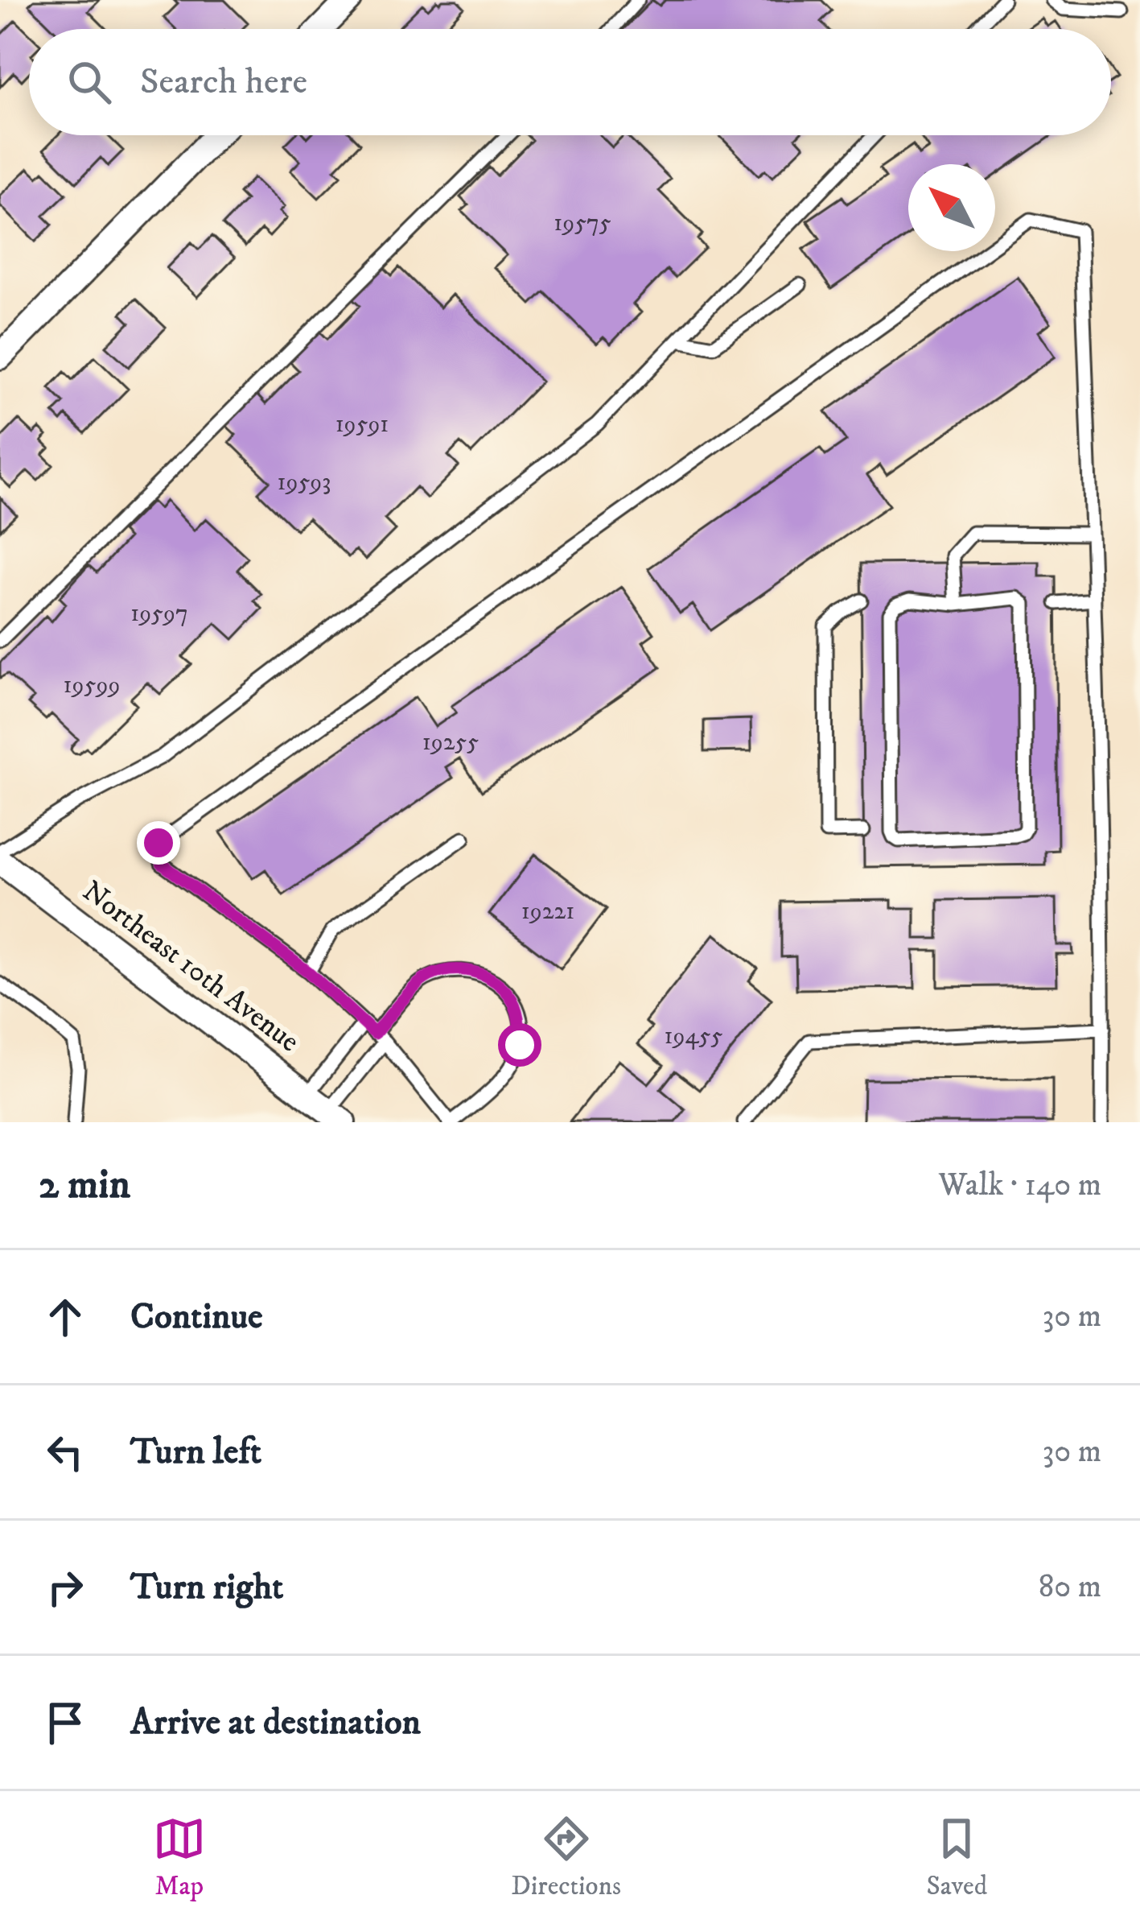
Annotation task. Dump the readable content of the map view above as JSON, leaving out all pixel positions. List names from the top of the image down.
{
  "streets": {
    "street": ["Northeast 10th Avenue"]
  },
  "house_numbers": [
    "19575",
    "19591",
    "19593",
    "19597",
    "19599",
    "19255",
    "19221",
    "19455"
  ],
  "north": "top left",
  "page": {
    "search": "Search here",
    "heading": ["2 min", "Walk · 140 m"],
    "list": [
      ["Continue", "30 m"],
      ["Turn left", "30 m"],
      ["Turn right", "80 m"],
      "Arrive at destination"
    ],
    "nav": ["Map", "Directions", "Saved"]
  }
}
